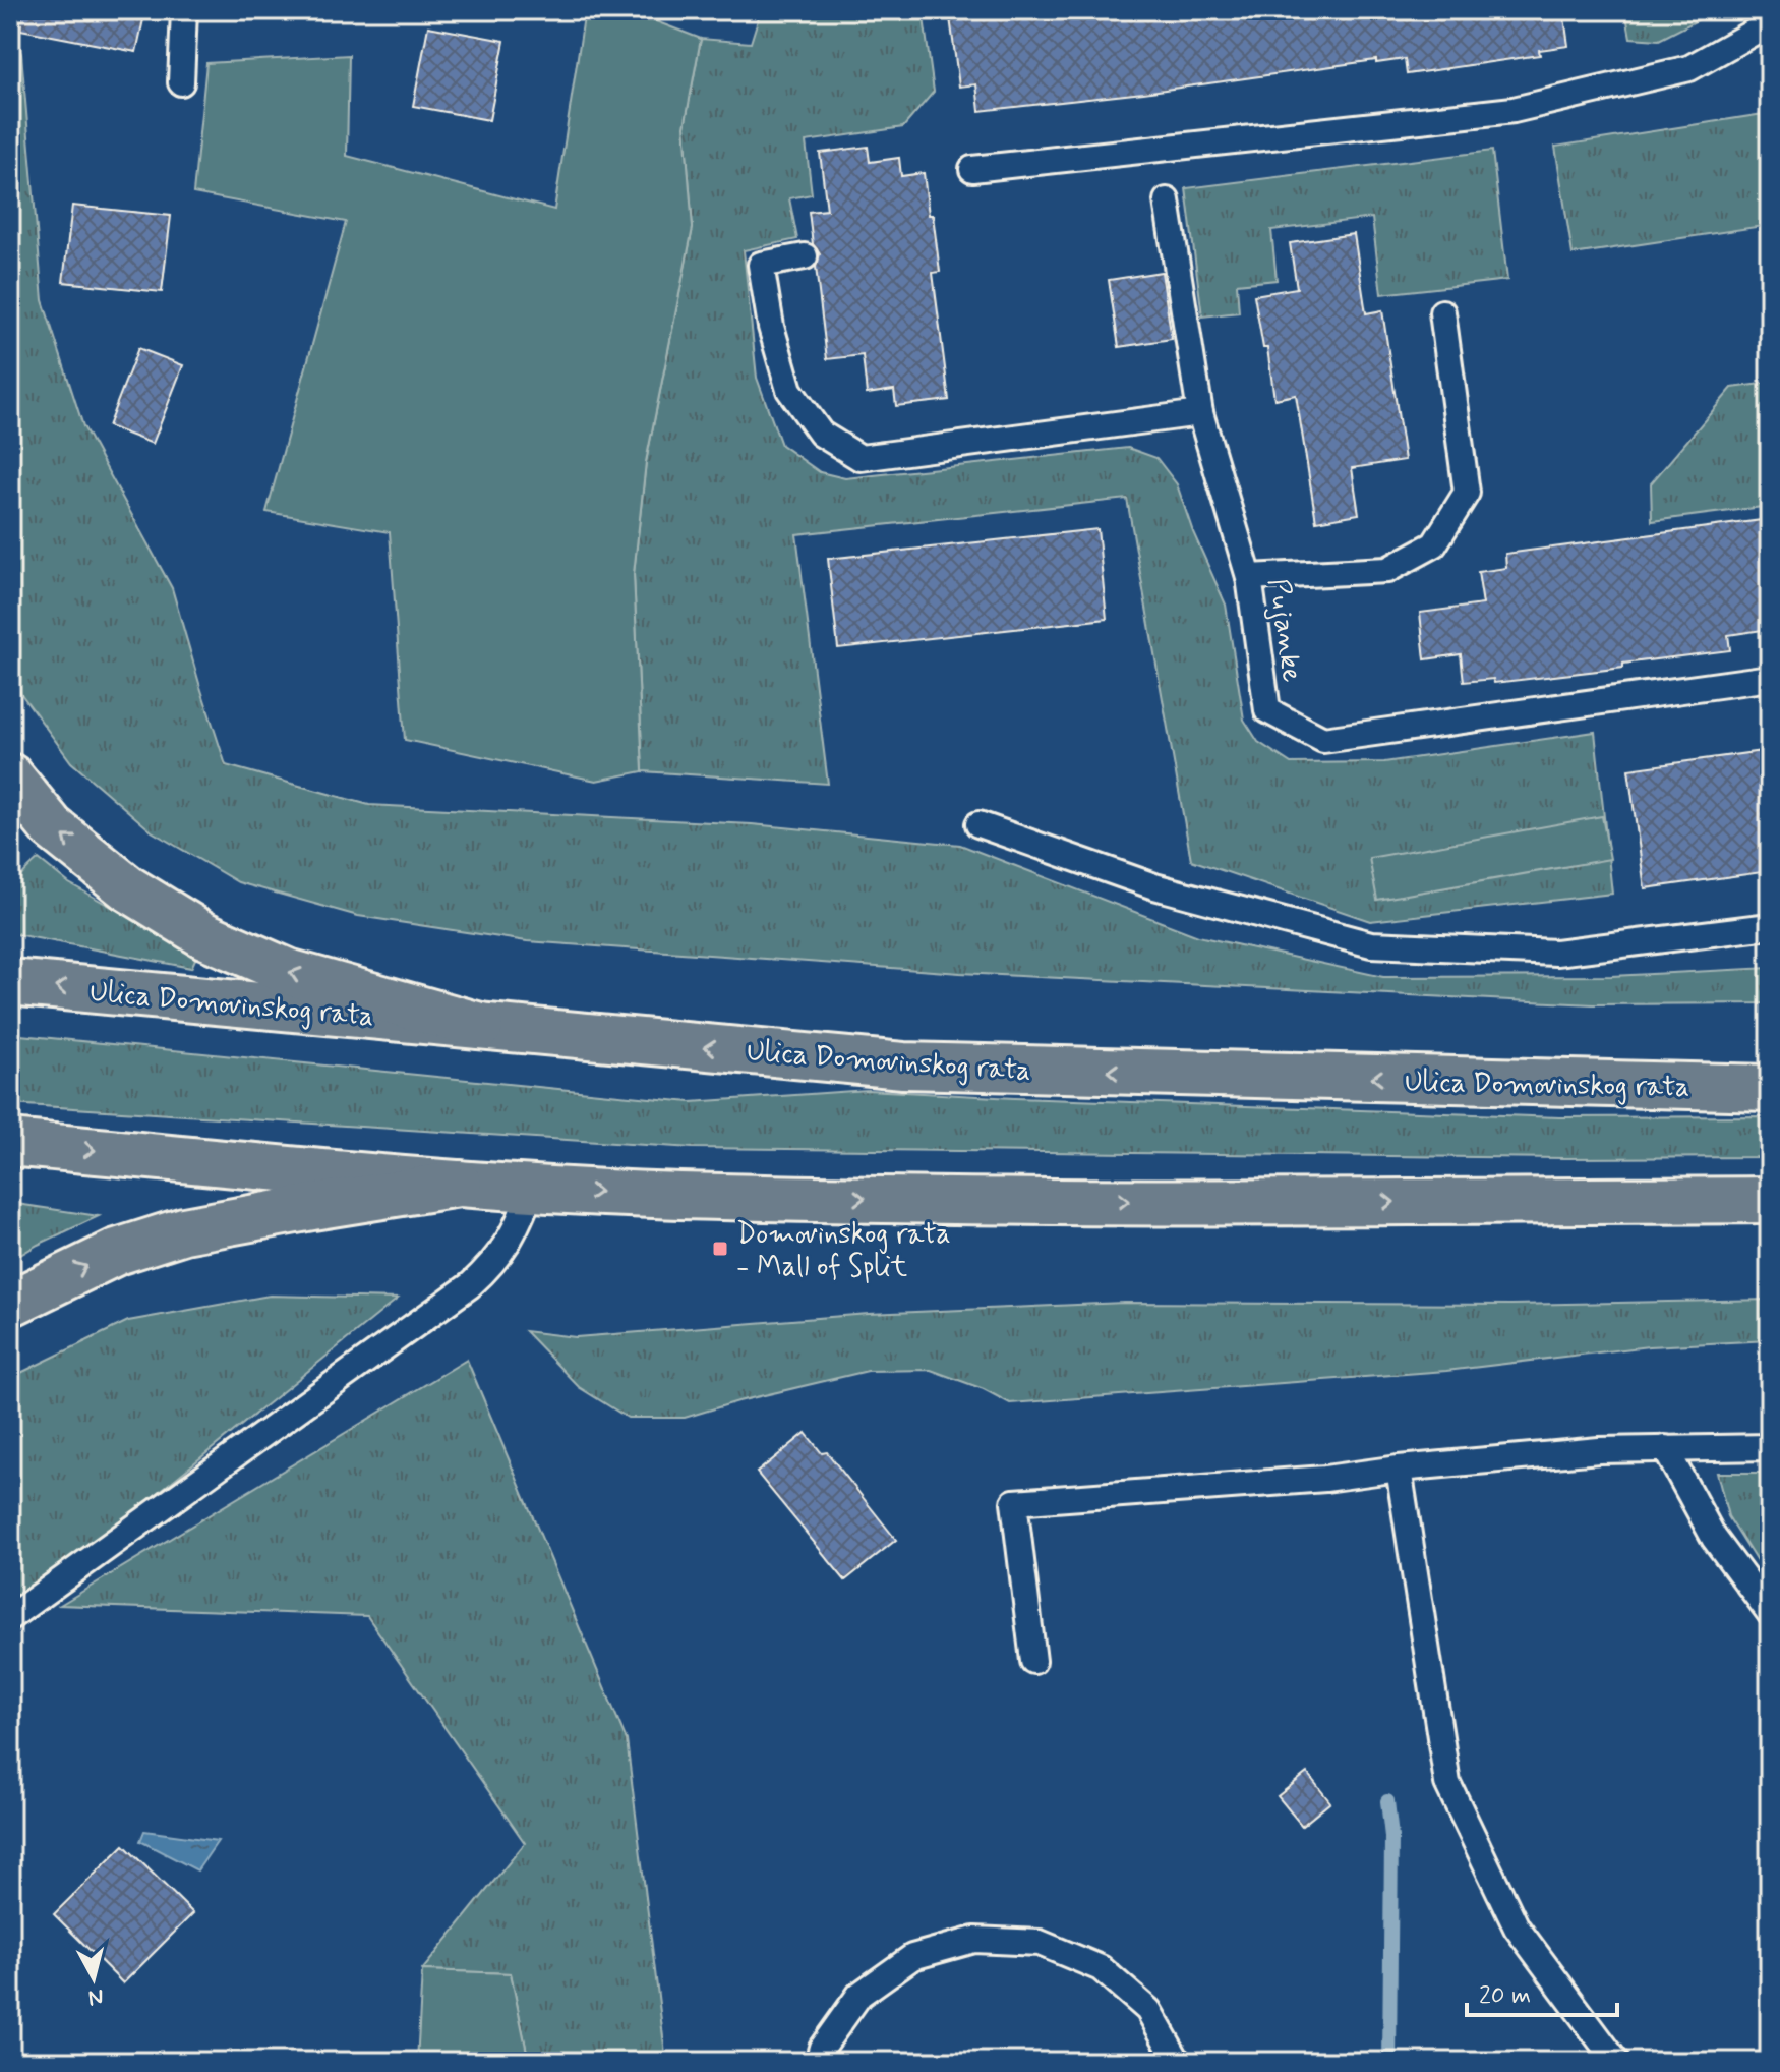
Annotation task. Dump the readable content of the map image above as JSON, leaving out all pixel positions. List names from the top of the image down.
{
  "streets": {
    "main road": ["Ulica Domovinskog rata"],
    "lane": ["Pujanke"]
  },
  "places": {
    "transit": ["Domovinskog rata - Mall of Split"]
  },
  "scale_bar": "20 m",
  "north": "bottom"
}
